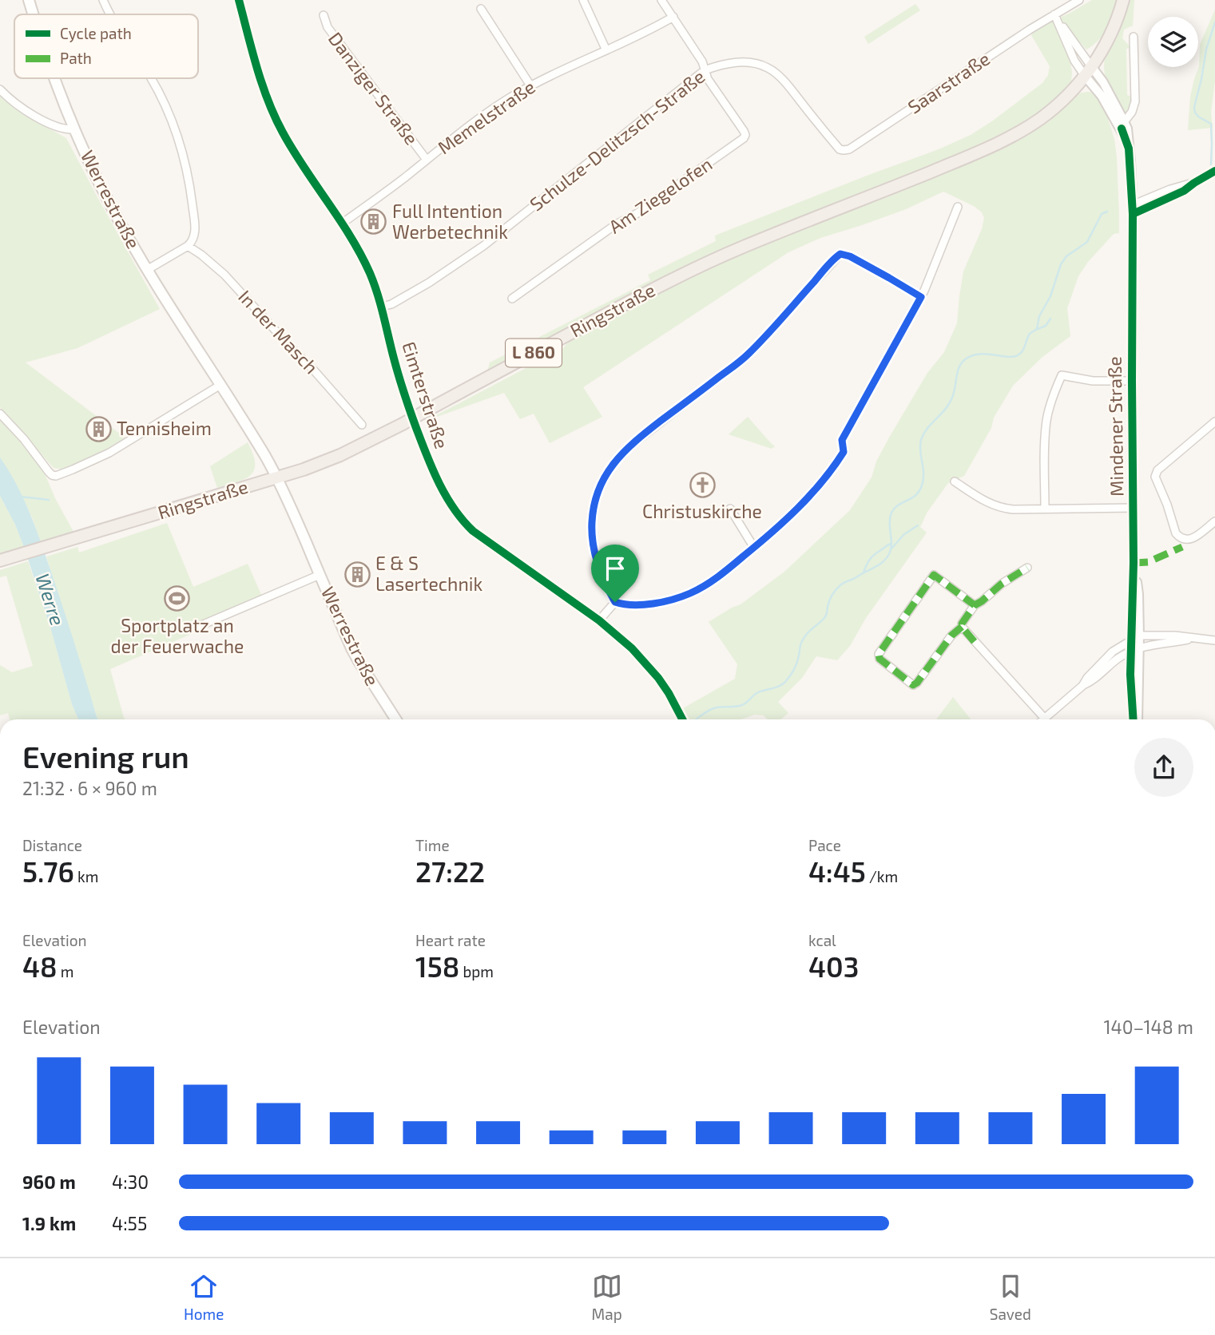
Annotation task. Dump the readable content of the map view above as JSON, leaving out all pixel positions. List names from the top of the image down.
{
  "streets": {
    "main road": ["Werrestraße", "Ringstraße", "L 860"],
    "street": [
      "Saarstraße",
      "Danziger Straße",
      "Memelstraße",
      "Schulze-Delitzsch-Straße",
      "Am Ziegelofen",
      "In der Masch",
      "Eimterstraße",
      "Mindener Straße"
    ]
  },
  "crossings": [
    ["Saarstraße", "Schulze-Delitzsch-Straße"],
    ["Danziger Straße", "Memelstraße"],
    ["Memelstraße", "Eimterstraße"],
    ["Schulze-Delitzsch-Straße", "Am Ziegelofen"],
    ["Schulze-Delitzsch-Straße", "Eimterstraße"],
    ["Werrestraße", "Ringstraße"],
    ["Ringstraße", "L 860"],
    ["Ringstraße", "Mindener Straße"],
    ["L 860", "Mindener Straße"]
  ],
  "water": ["Werre"],
  "places": {
    "building": ["Full Intention Werbetechnik", "Tennisheim", "E & S Lasertechnik"],
    "church": ["Christuskirche"],
    "sports": ["Sportplatz an der Feuerwache"]
  },
  "legend": ["Cycle path", "Path"],
  "page": {
    "heading": ["Evening run", "21:32 · 6 × 960 m"],
    "stats": [
      ["Distance", "5.76 km"],
      ["Time", "27:22"],
      ["Pace", "4:45 /km"],
      ["Elevation", "48 m"],
      ["Heart rate", "158 bpm"],
      ["kcal", "403"]
    ],
    "chart": ["Elevation", "140–148 m"],
    "list": [
      {
        "name": "960 m",
        "note": "4:30"
      },
      {
        "name": "1.9 km",
        "note": "4:55"
      }
    ],
    "tabs": ["Home", "Map", "Saved"]
  }
}
